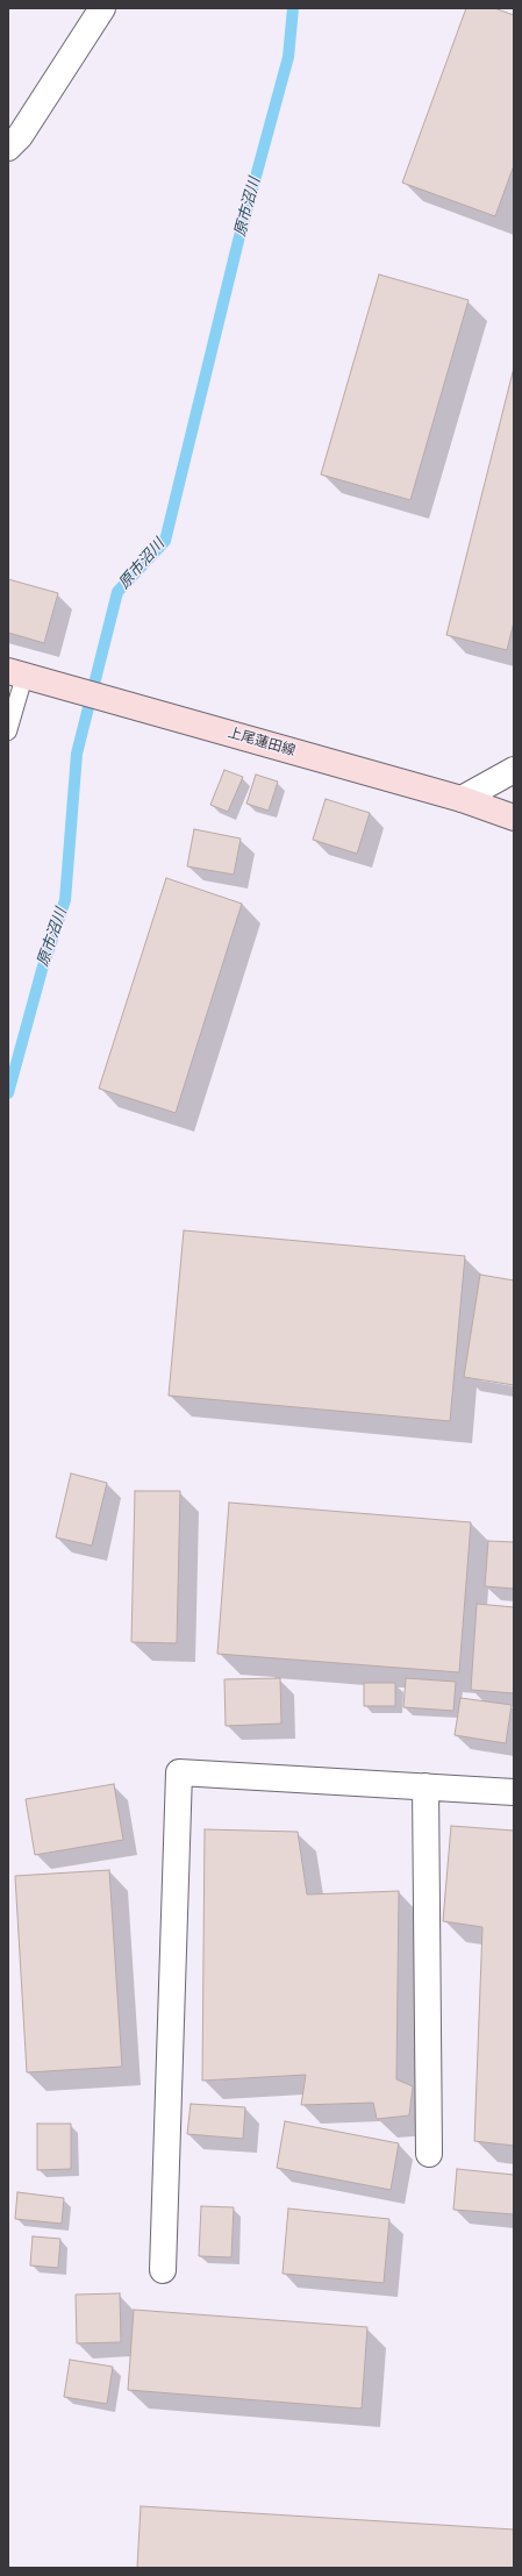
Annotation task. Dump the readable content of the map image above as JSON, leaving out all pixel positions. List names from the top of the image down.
{
  "streets": {
    "main road": ["上尾蓮田線"]
  },
  "water": ["原市沼川"]
}
